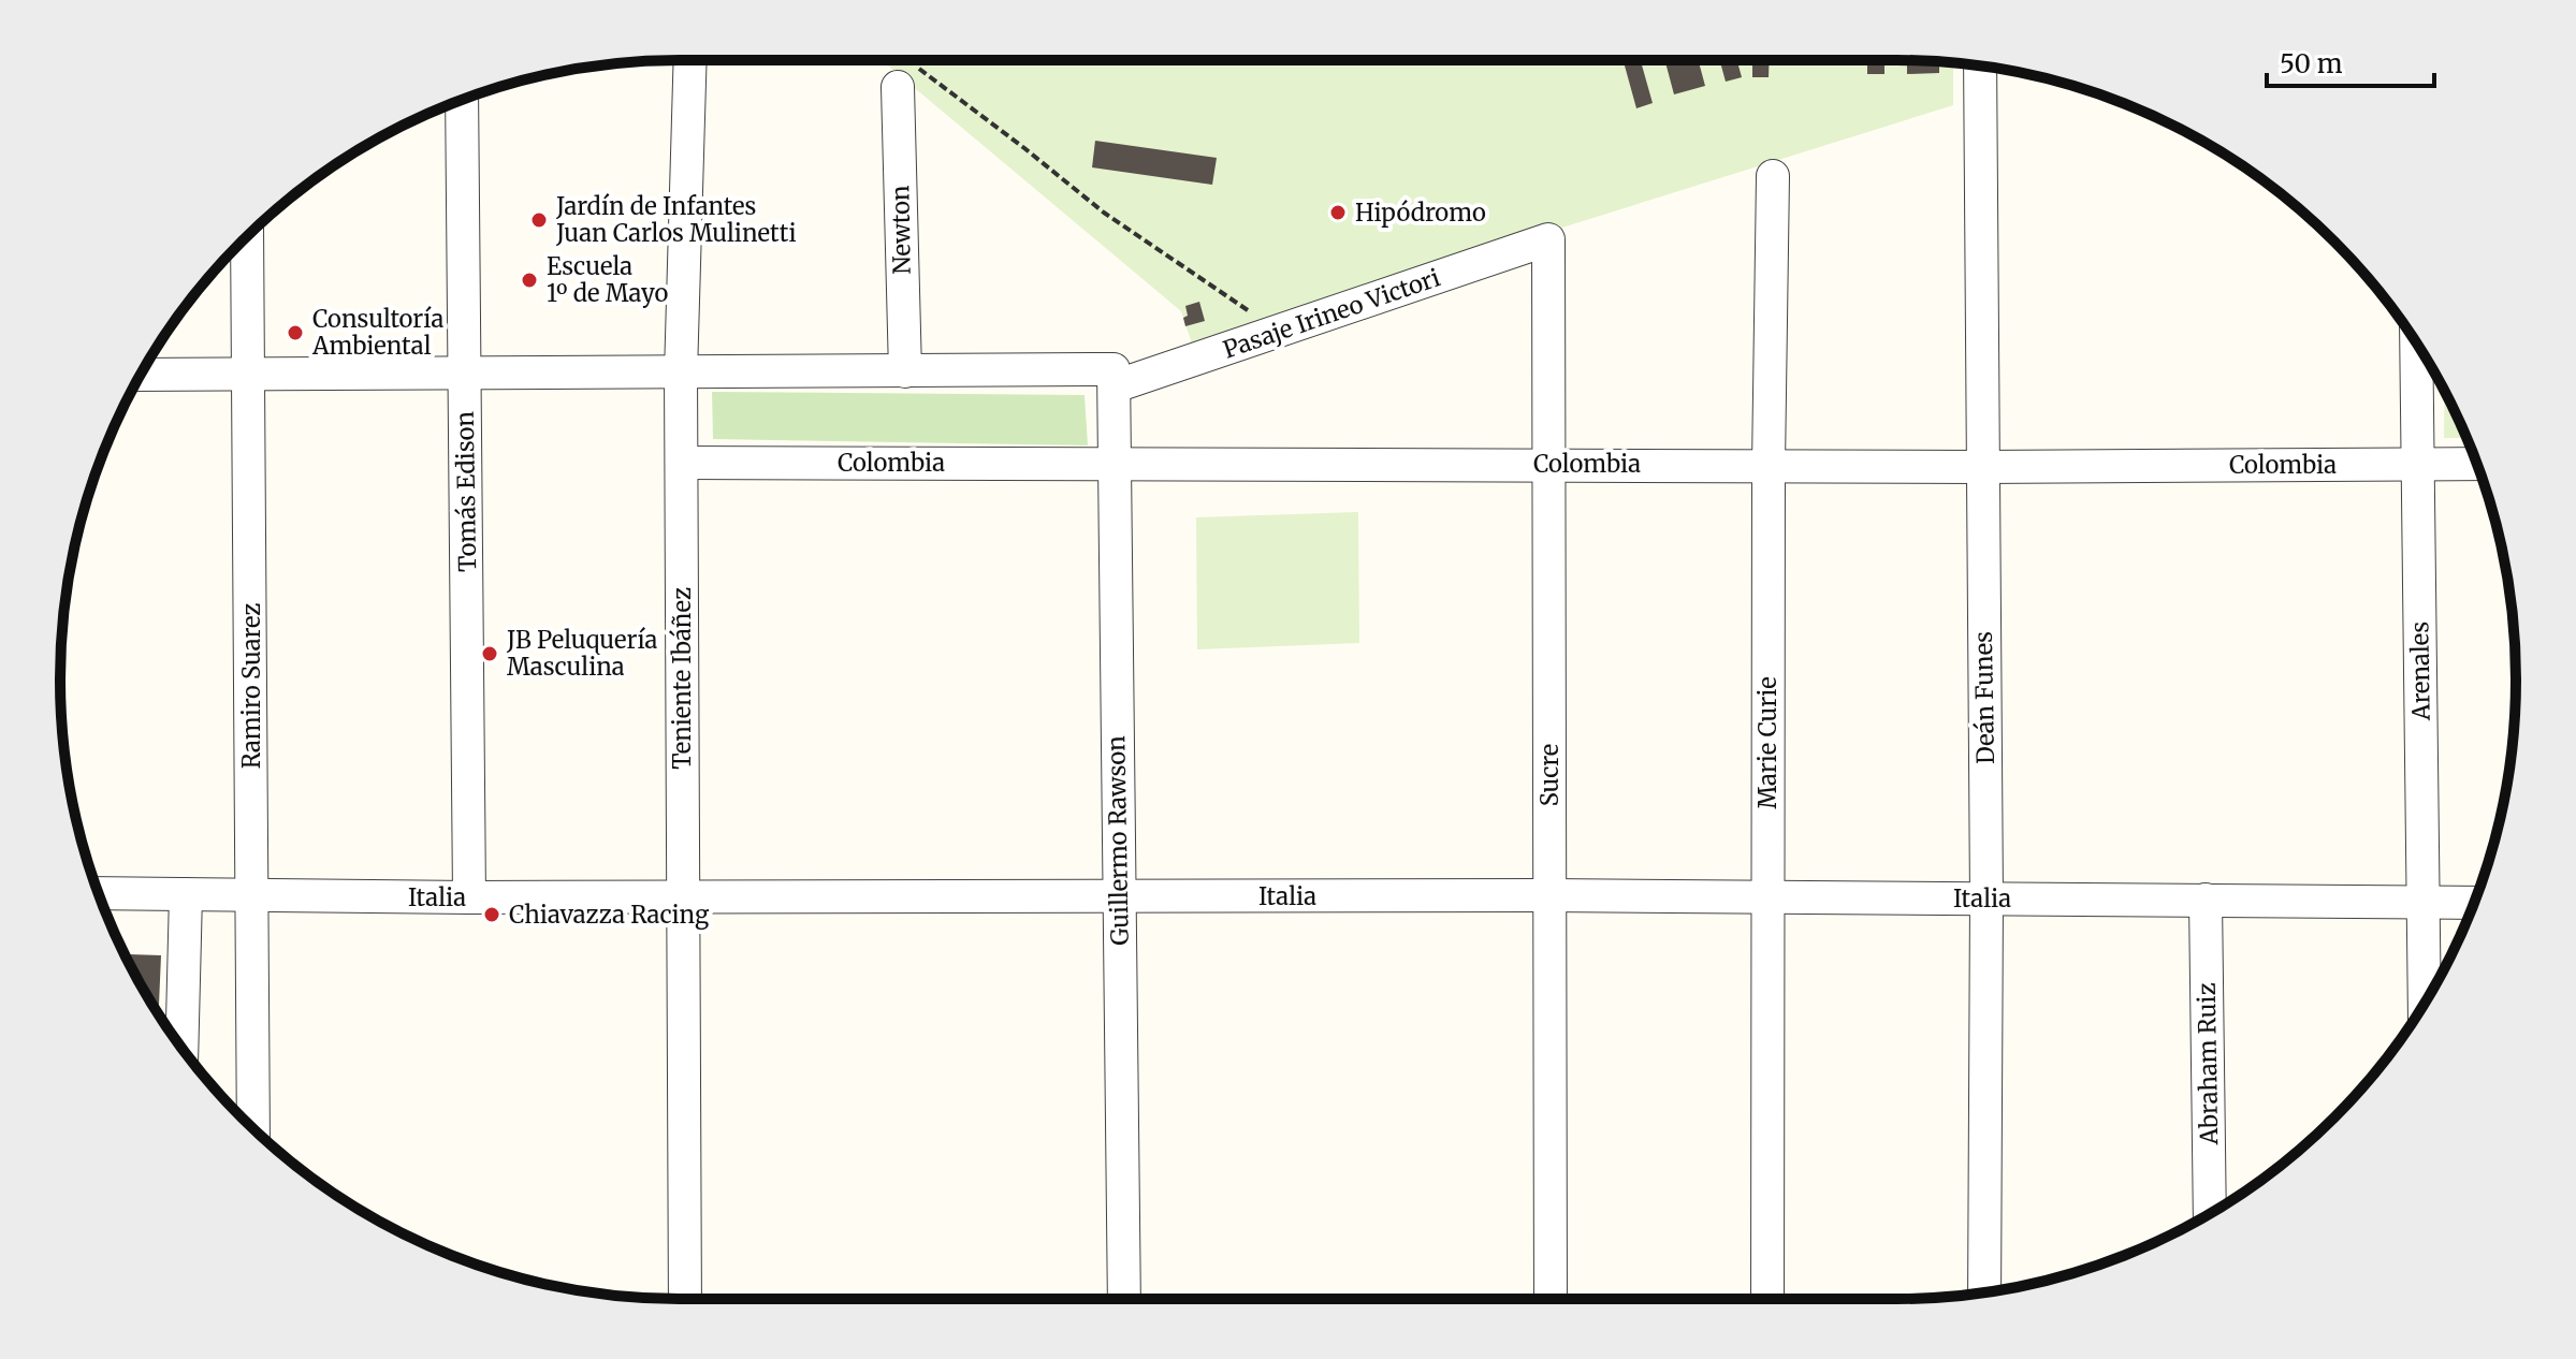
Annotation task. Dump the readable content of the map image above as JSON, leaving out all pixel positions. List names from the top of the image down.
{
  "streets": {
    "street": [
      "Newton",
      "Pasaje Irineo Victori",
      "Colombia",
      "Tomás Edison",
      "Arenales",
      "Teniente Ibáñez",
      "Ramiro Suarez",
      "Deán Funes",
      "Marie Curie",
      "Sucre",
      "Guillermo Rawson",
      "Italia",
      "Abraham Ruiz"
    ]
  },
  "crossings": [
    ["Pasaje Irineo Victori", "Sucre"],
    ["Pasaje Irineo Victori", "Guillermo Rawson"],
    ["Colombia", "Arenales"],
    ["Colombia", "Teniente Ibáñez"],
    ["Colombia", "Deán Funes"],
    ["Colombia", "Marie Curie"],
    ["Colombia", "Sucre"],
    ["Colombia", "Guillermo Rawson"],
    ["Tomás Edison", "Italia"],
    ["Arenales", "Italia"],
    ["Teniente Ibáñez", "Italia"],
    ["Ramiro Suarez", "Italia"],
    ["Deán Funes", "Italia"],
    ["Marie Curie", "Italia"],
    ["Sucre", "Italia"],
    ["Guillermo Rawson", "Italia"],
    ["Italia", "Abraham Ruiz"]
  ],
  "places": [
    "Hipódromo",
    "Jardín de Infantes Juan Carlos Mulinetti",
    "Escuela 1º de Mayo",
    "Consultoría Ambiental",
    "JB Peluquería Masculina",
    "Chiavazza Racing"
  ],
  "scale_bar": "50 m"
}
